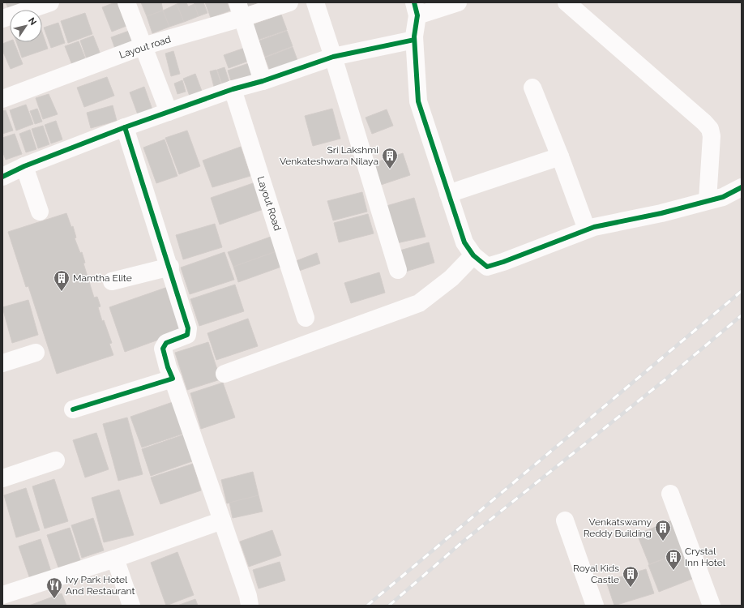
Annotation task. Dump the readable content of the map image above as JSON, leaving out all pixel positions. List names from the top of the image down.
{
  "streets": {
    "street": ["Layout road", "Layout Road"]
  },
  "places": {
    "building": [
      "Sri Lakshmi Venkateshwara Nilaya",
      "Mamtha Elite",
      "Venkatswamy Reddy Building",
      "Crystal Inn Hotel",
      "Royal Kids Castle"
    ],
    "restaurant": ["Ivy Park Hotel And Restaurant"]
  },
  "north": "top right"
}
